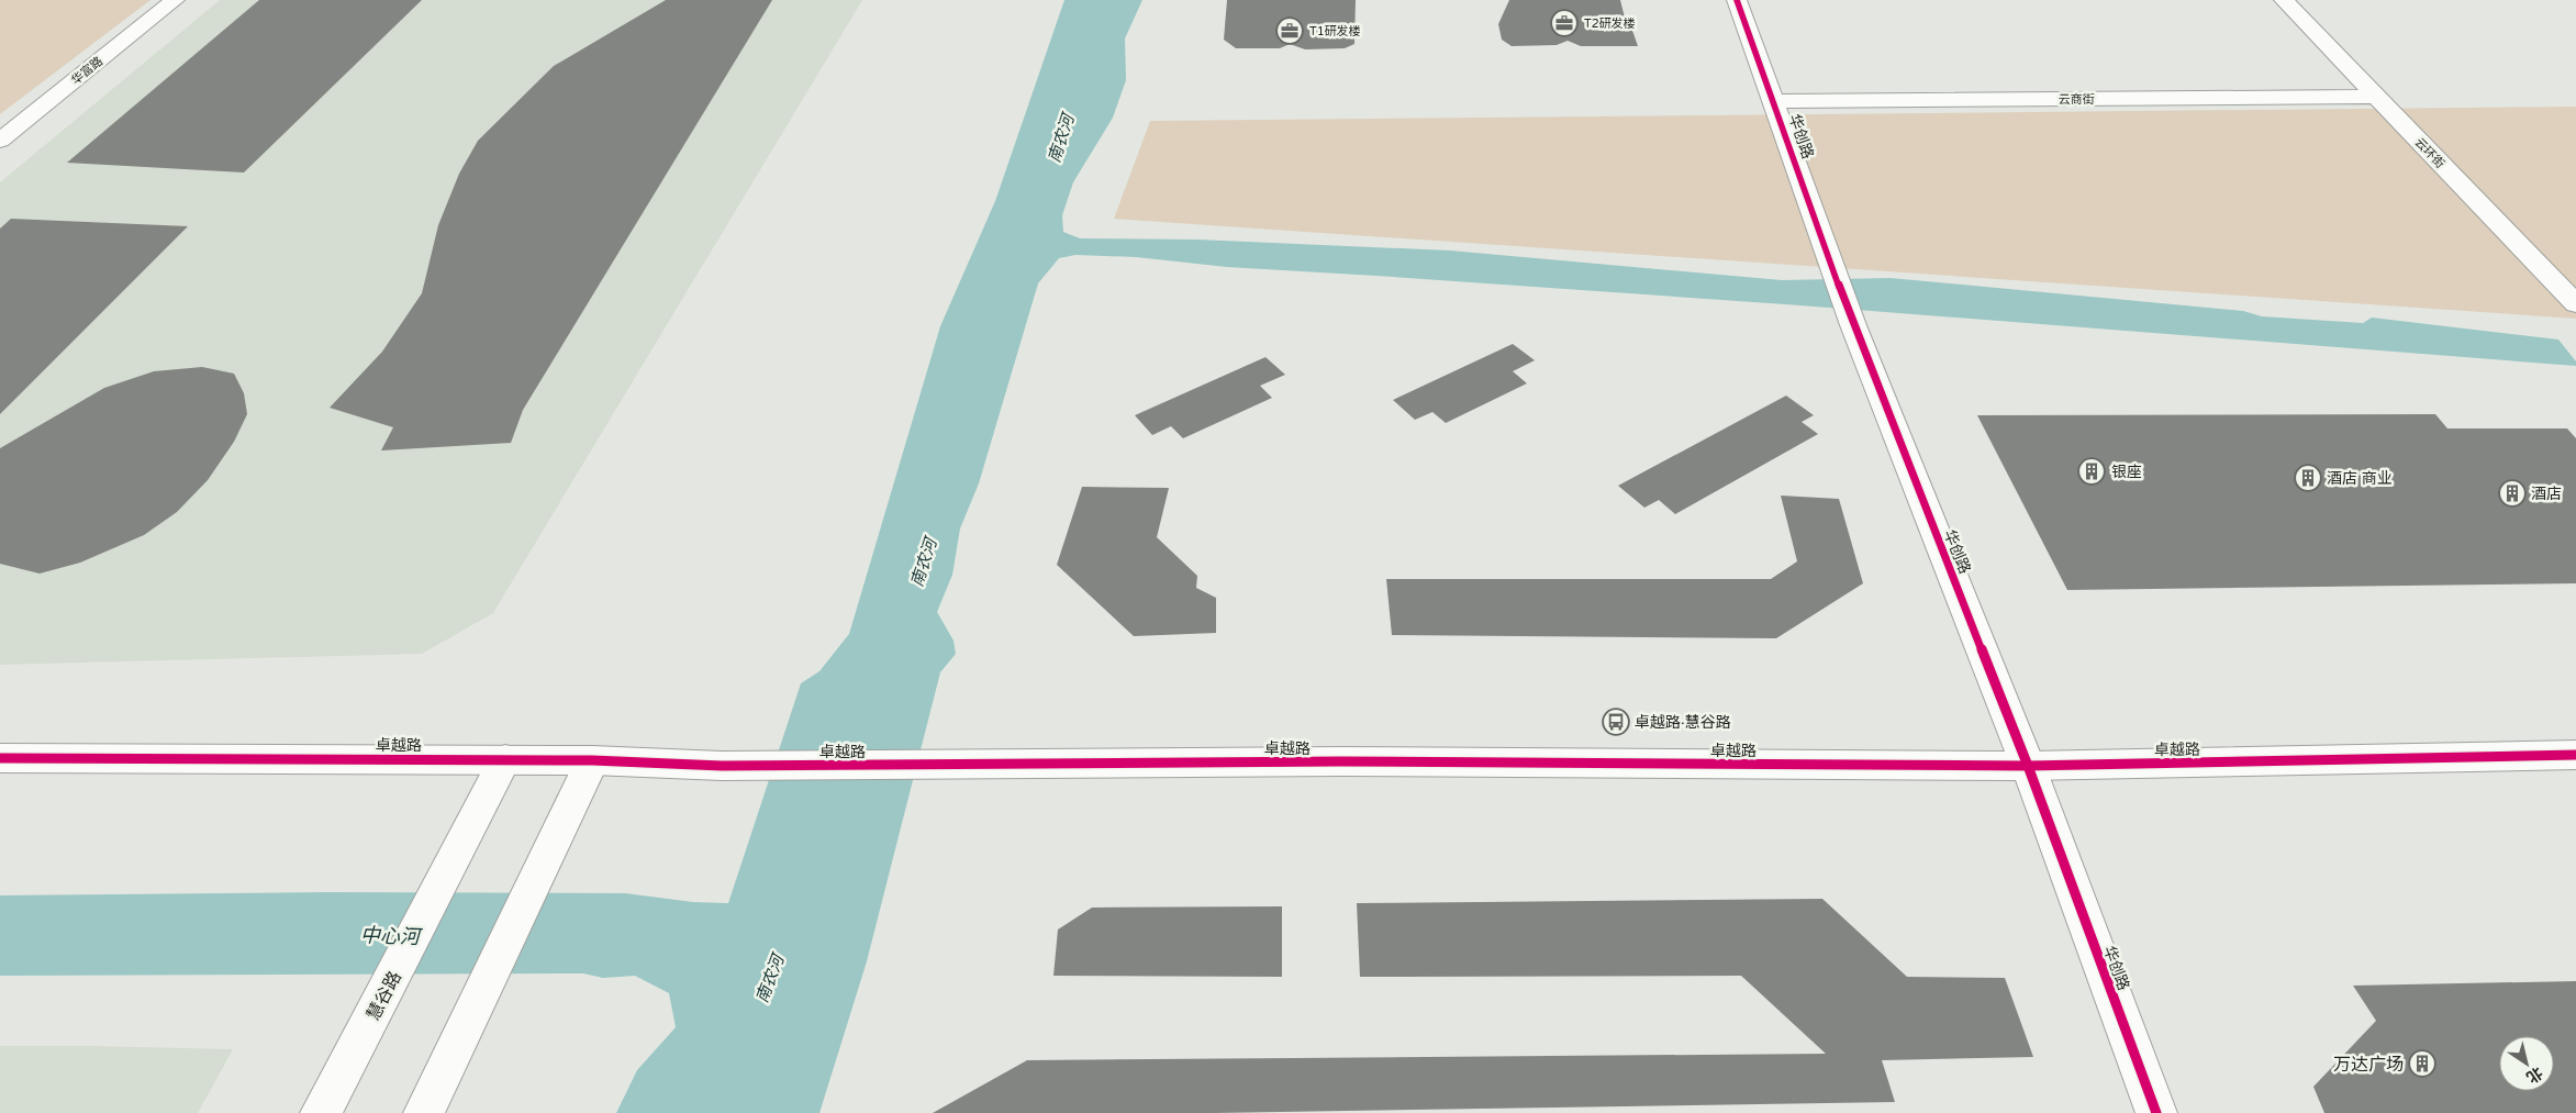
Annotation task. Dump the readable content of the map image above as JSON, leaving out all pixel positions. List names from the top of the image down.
{
  "streets": {
    "street": [
      "华富路",
      "云商街",
      "华创路",
      "云环街",
      "卓越路",
      "慧谷路"
    ]
  },
  "crossings": [
    ["云商街", "华创路"],
    ["云商街", "云环街"],
    ["华创路", "卓越路"],
    ["卓越路", "慧谷路"]
  ],
  "water": ["南农河", "中心河"],
  "places": {
    "office": ["T2研发楼", "T1研发楼"],
    "building": [
      "银座",
      "酒店 商业",
      "酒店",
      "万达广场"
    ],
    "bus stop": ["卓越路·慧谷路"]
  },
  "north": "bottom right"
}
